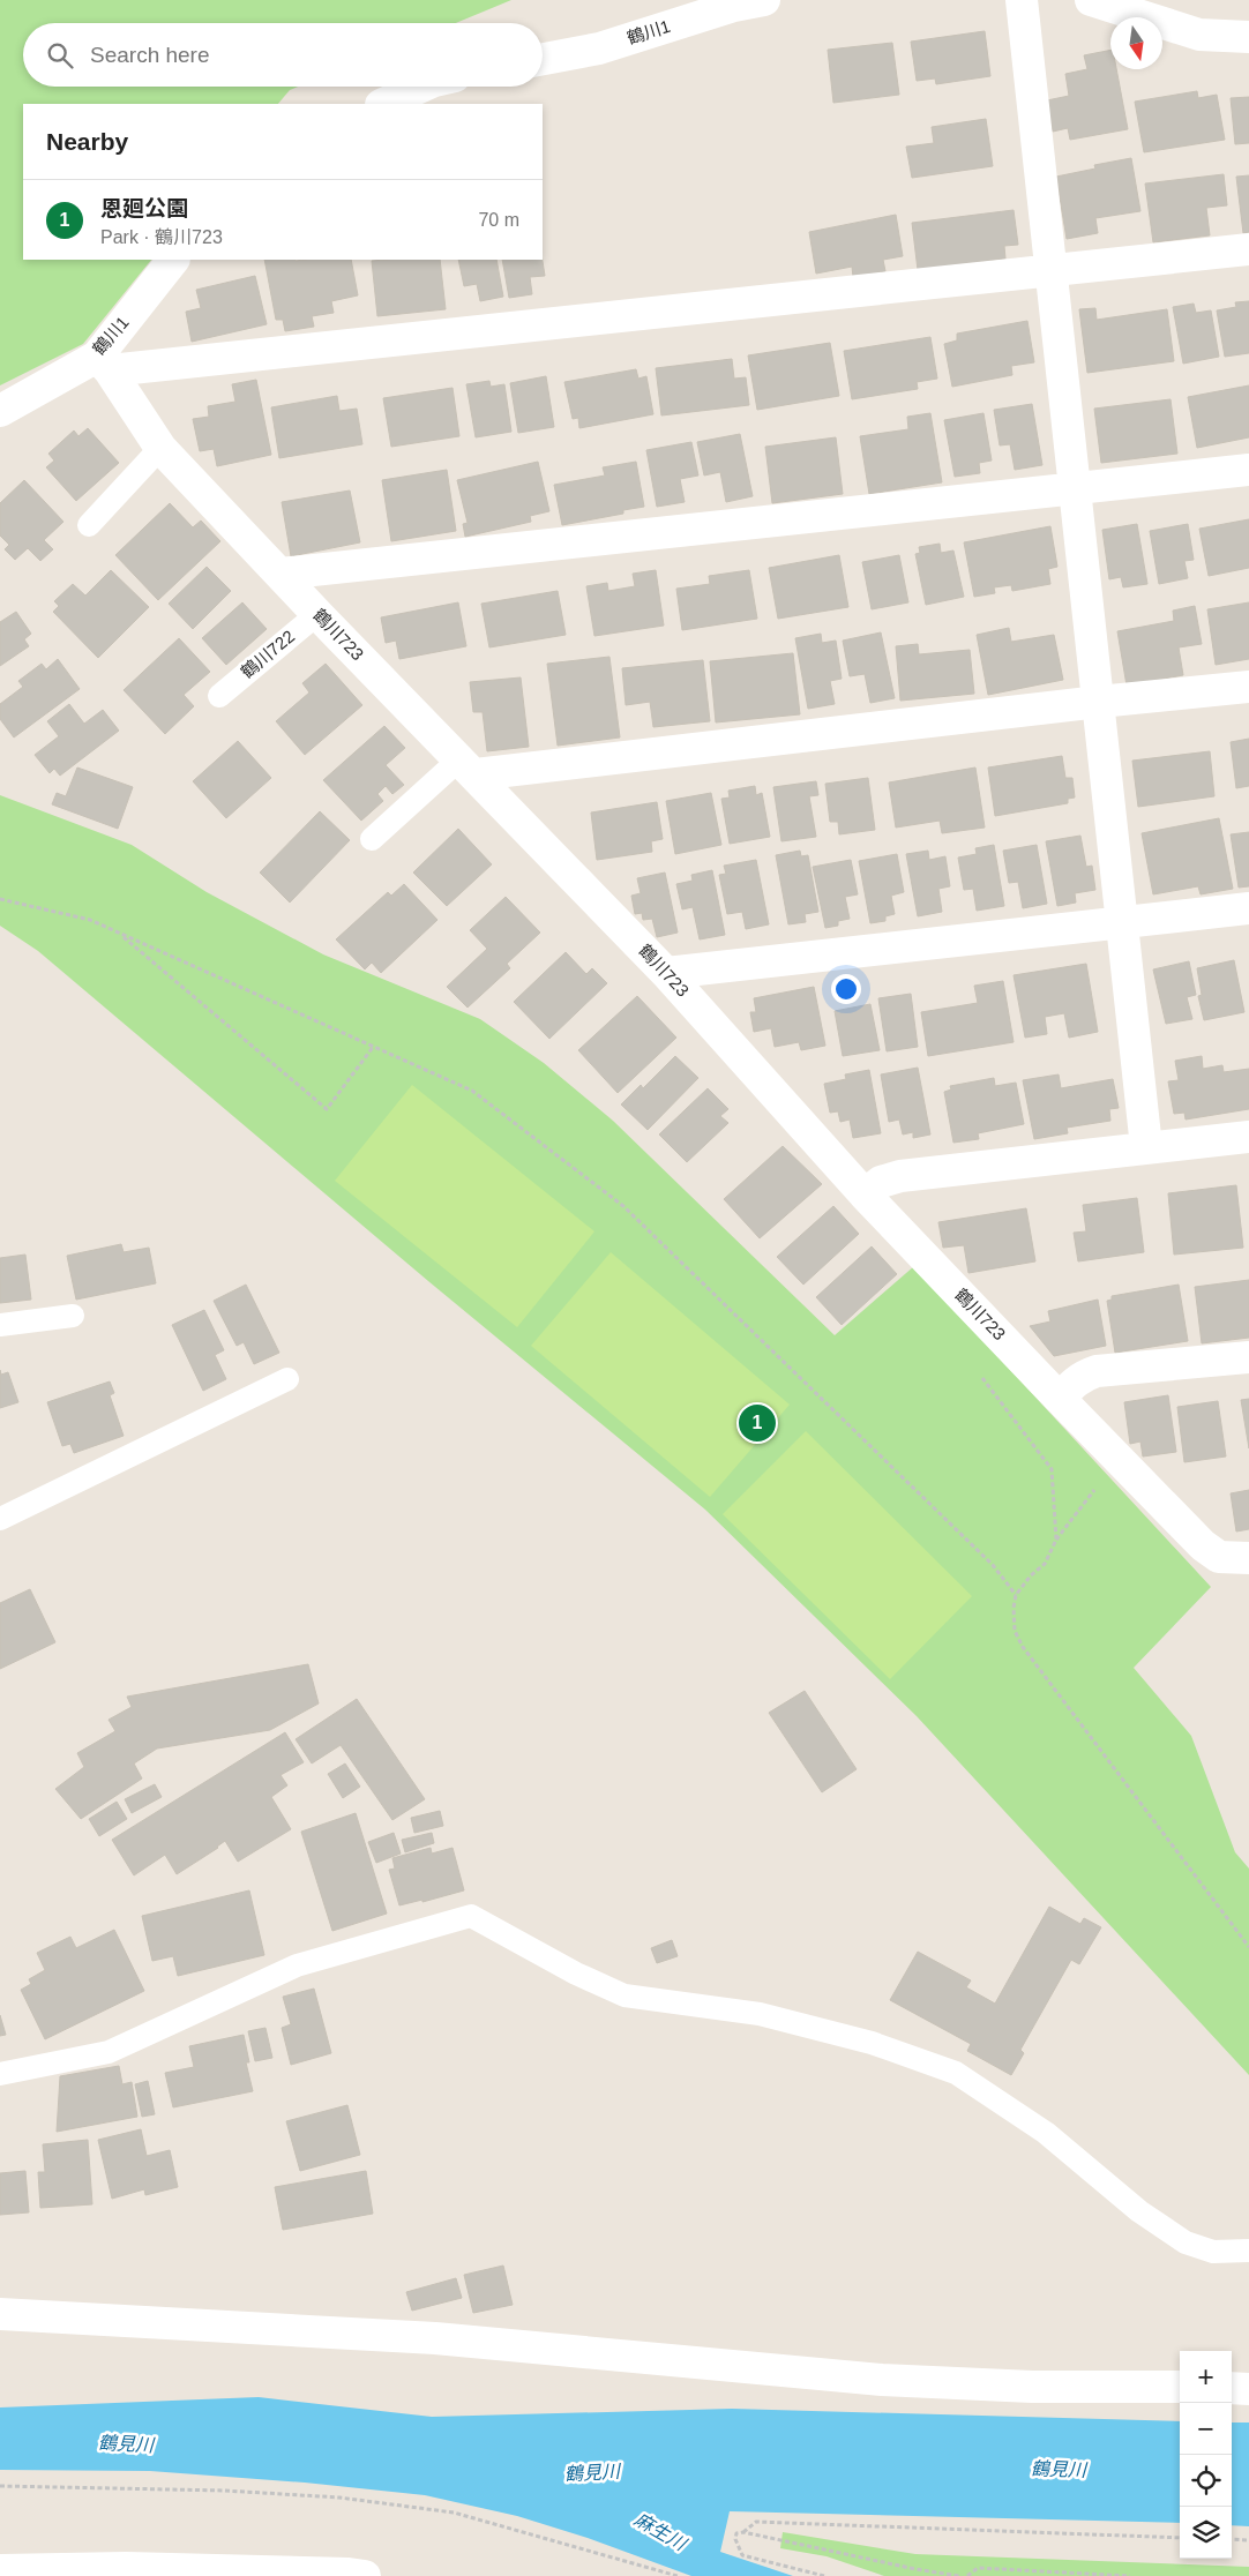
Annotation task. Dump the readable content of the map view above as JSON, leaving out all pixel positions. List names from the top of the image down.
{
  "streets": {
    "street": ["鶴川1", "鶴川723"],
    "lane": ["鶴川722"]
  },
  "crossings": [
    ["鶴川1", "鶴川723"],
    ["鶴川723", "鶴川722"]
  ],
  "water": ["鶴見川", "麻生川"],
  "north": "bottom",
  "page": {
    "search": "Search here",
    "heading": "Nearby",
    "list": [
      {
        "mark": "1",
        "name": "恩廻公園",
        "note": "Park · 鶴川723",
        "value": "70 m"
      }
    ],
    "pins": "1",
    "map_buttons": ["+", "−"]
  }
}
